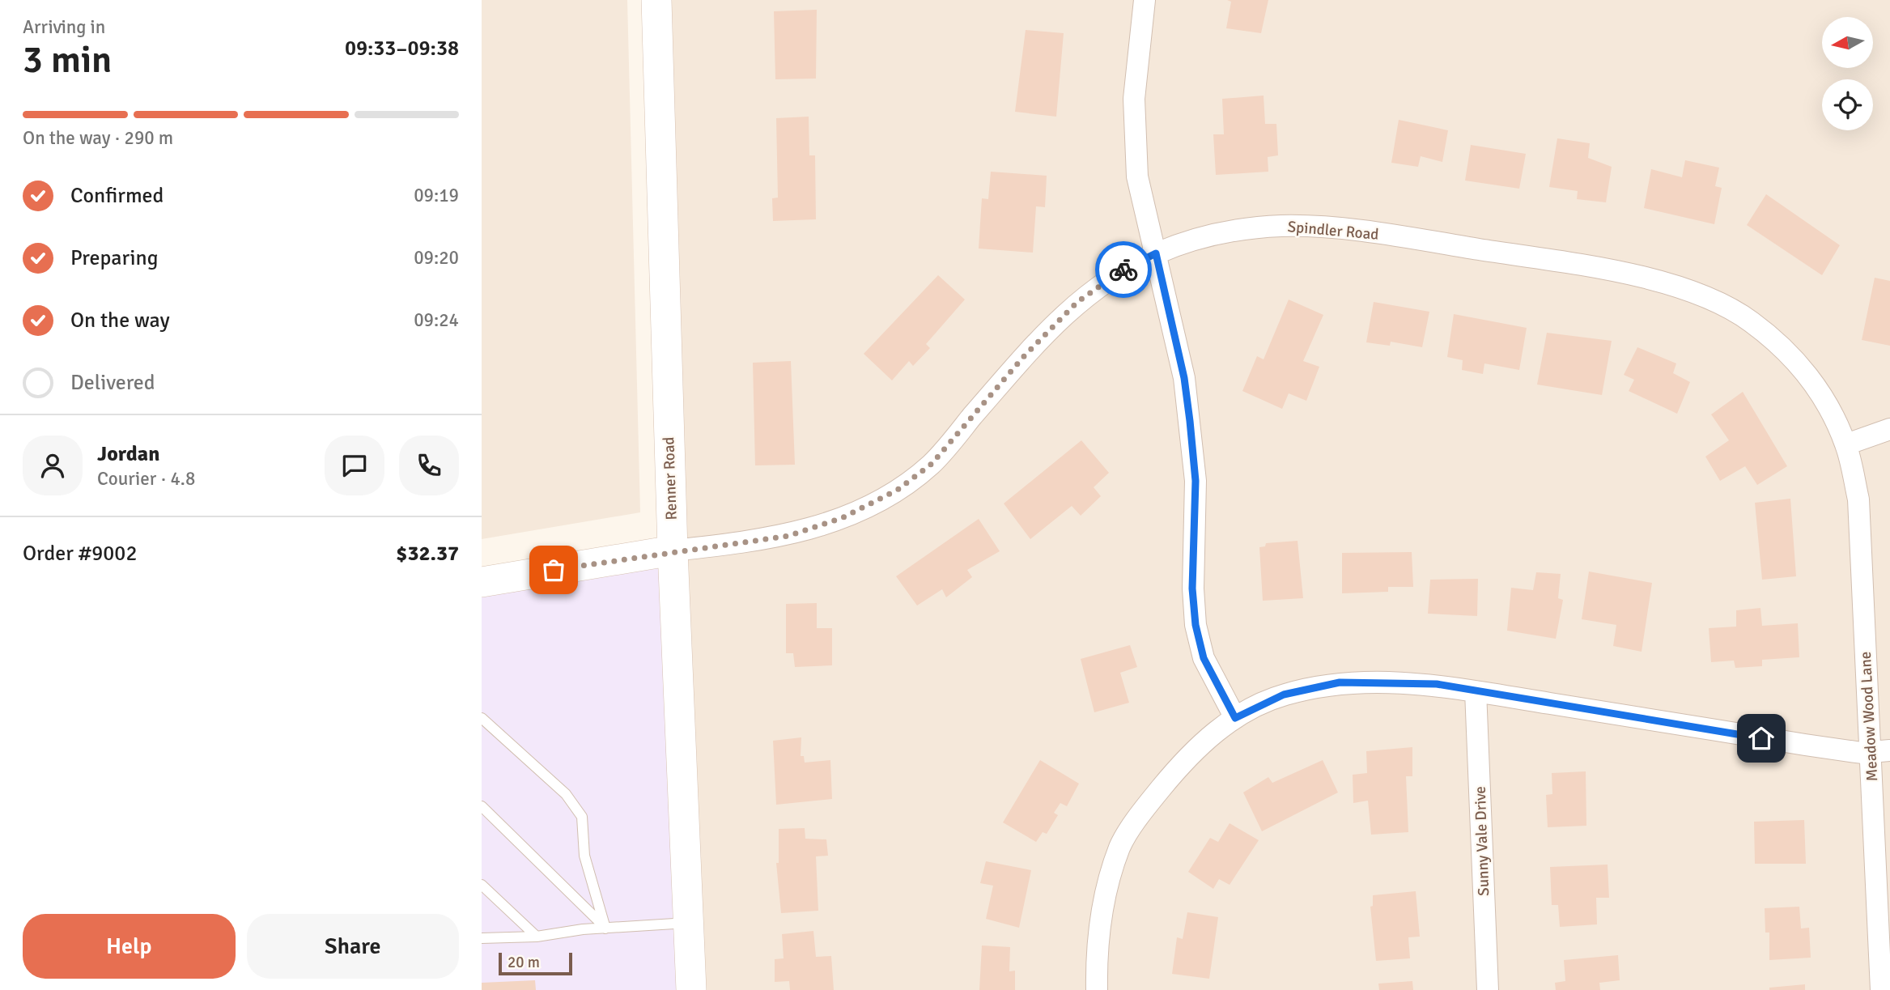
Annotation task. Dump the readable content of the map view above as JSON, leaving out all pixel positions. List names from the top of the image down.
{
  "streets": {
    "main road": ["Spindler Road", "Renner Road"],
    "street": ["Meadow Wood Lane", "Sunny Vale Drive"]
  },
  "crossings": [
    ["Spindler Road", "Renner Road"],
    ["Spindler Road", "Meadow Wood Lane"]
  ],
  "scale_bar": "20 m",
  "north": "left",
  "page": {
    "heading": ["3 min", "Arriving in", "09:33–09:38"],
    "panel": [
      "Jordan",
      "Courier · 4.8",
      "Order #9002",
      "$32.37"
    ],
    "bar": "On the way · 290 m",
    "list": [
      ["Confirmed", "09:19"],
      ["Preparing", "09:20"],
      ["On the way", "09:24"],
      "Delivered"
    ],
    "buttons": ["Help", "Share"],
    "scale": "20 m"
  }
}
